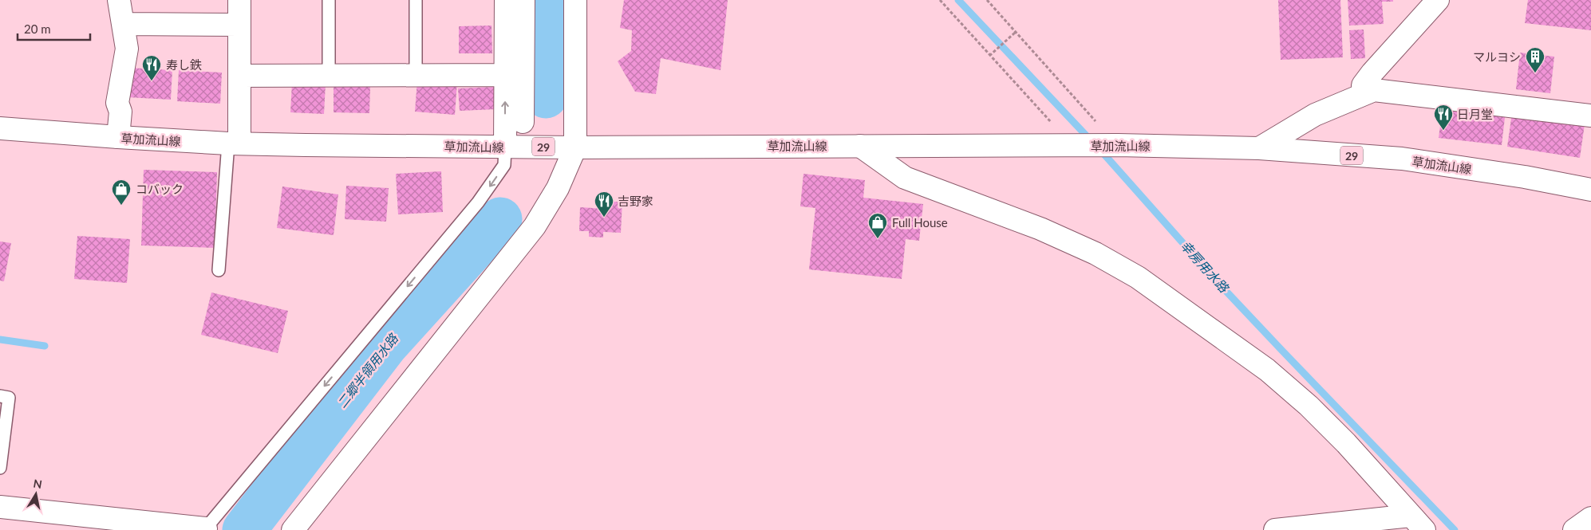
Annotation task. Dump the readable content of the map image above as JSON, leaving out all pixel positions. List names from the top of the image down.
{
  "streets": {
    "street": ["草加流山線", "29"]
  },
  "water": ["幸房用水路", "二郷半領用水路"],
  "places": {
    "building": ["マルヨシ"],
    "restaurant": ["寿し鉄", "日月堂", "吉野家"],
    "shop": ["コバック", "Full House"]
  },
  "scale_bar": "20 m",
  "north": "top"
}
